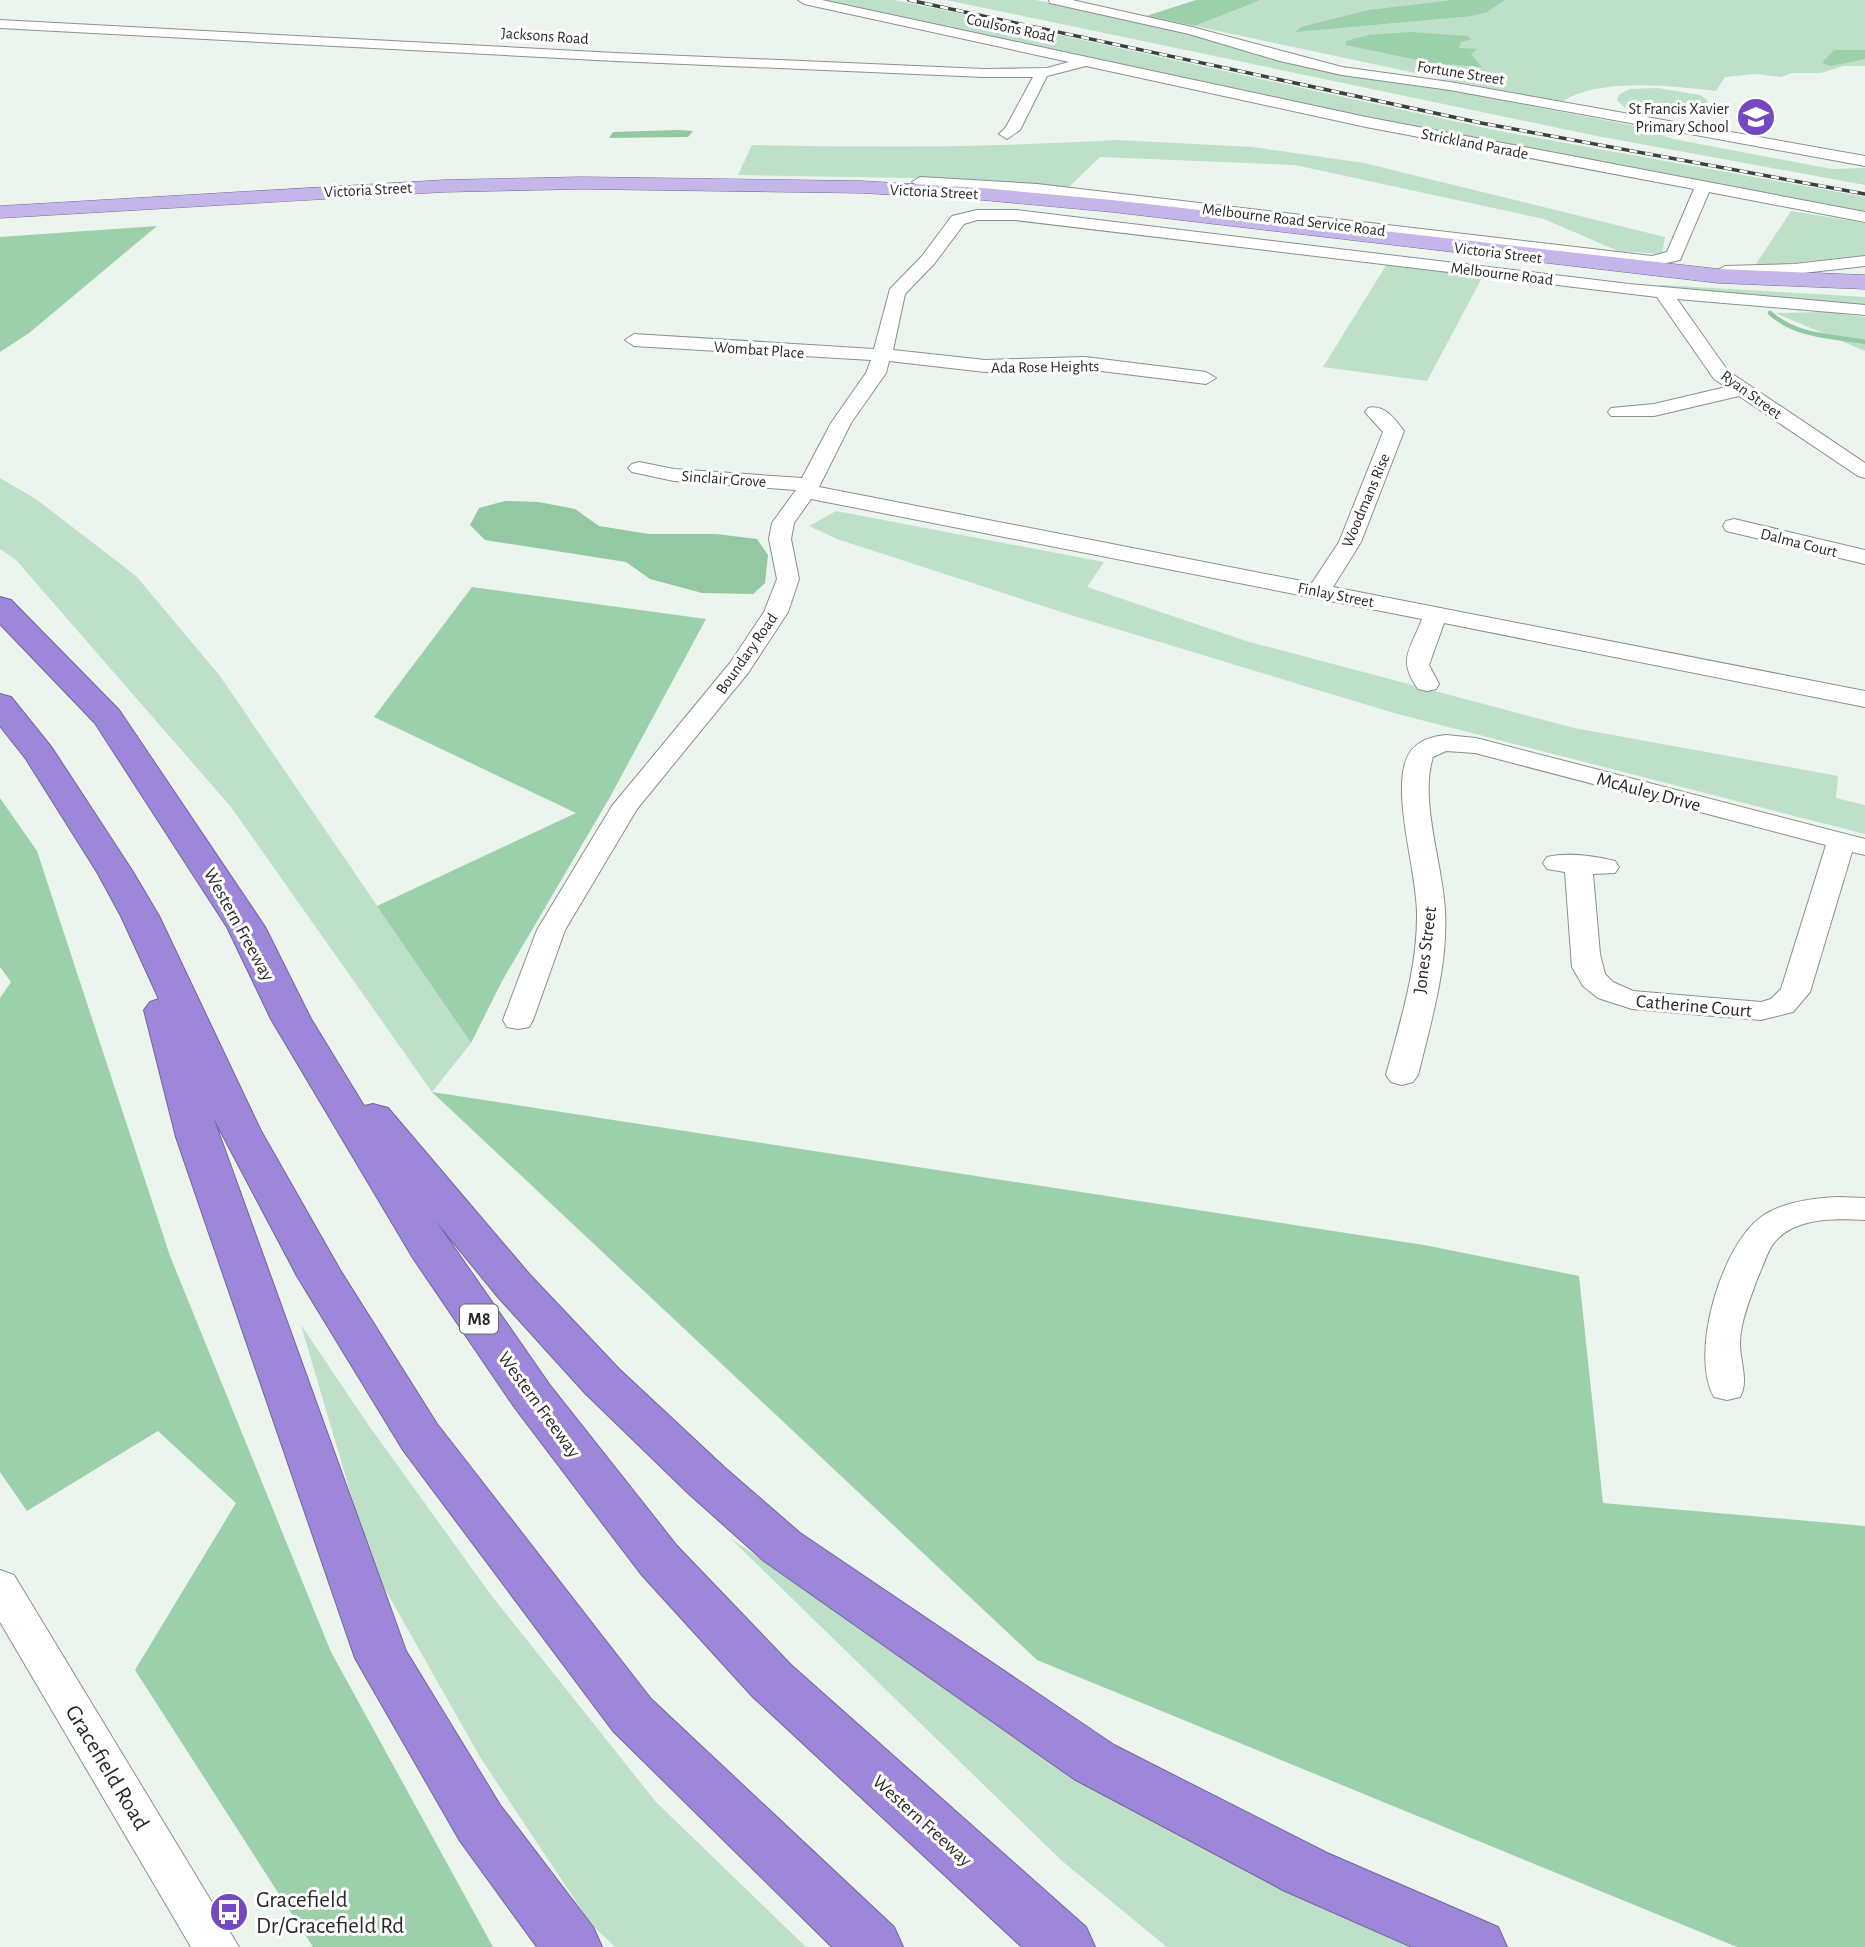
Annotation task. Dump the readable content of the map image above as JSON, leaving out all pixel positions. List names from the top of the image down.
{
  "streets": {
    "highway": ["Western Freeway", "M8"],
    "main road": ["Victoria Street"],
    "street": [
      "Coulsons Road",
      "Jacksons Road",
      "Fortune Street",
      "Strickland Parade",
      "Melbourne Road Service Road",
      "Melbourne Road",
      "Wombat Place",
      "Ada Rose Heights",
      "Ryan Street",
      "Sinclair Grove",
      "Woodmans Rise",
      "Dalma Court",
      "Finlay Street",
      "Boundary Road",
      "McAuley Drive",
      "Jones Street",
      "Catherine Court",
      "Gracefield Road"
    ]
  },
  "crossings": [
    ["Coulsons Road", "Jacksons Road"],
    ["Coulsons Road", "Strickland Parade"],
    ["Jacksons Road", "Strickland Parade"],
    ["Strickland Parade", "Melbourne Road Service Road"],
    ["Victoria Street", "Melbourne Road Service Road"],
    ["Victoria Street", "Melbourne Road"],
    ["Melbourne Road", "Ryan Street"],
    ["Melbourne Road", "Boundary Road"],
    ["Wombat Place", "Ada Rose Heights"],
    ["Wombat Place", "Boundary Road"],
    ["Ada Rose Heights", "Boundary Road"],
    ["Sinclair Grove", "Finlay Street"],
    ["Sinclair Grove", "Boundary Road"],
    ["Woodmans Rise", "Finlay Street"],
    ["Finlay Street", "Boundary Road"],
    ["McAuley Drive", "Jones Street"],
    ["McAuley Drive", "Catherine Court"]
  ],
  "places": {
    "school or university": ["St Francis Xavier Primary School"],
    "bus stop": ["Gracefield Dr/Gracefield Rd"]
  }
}
